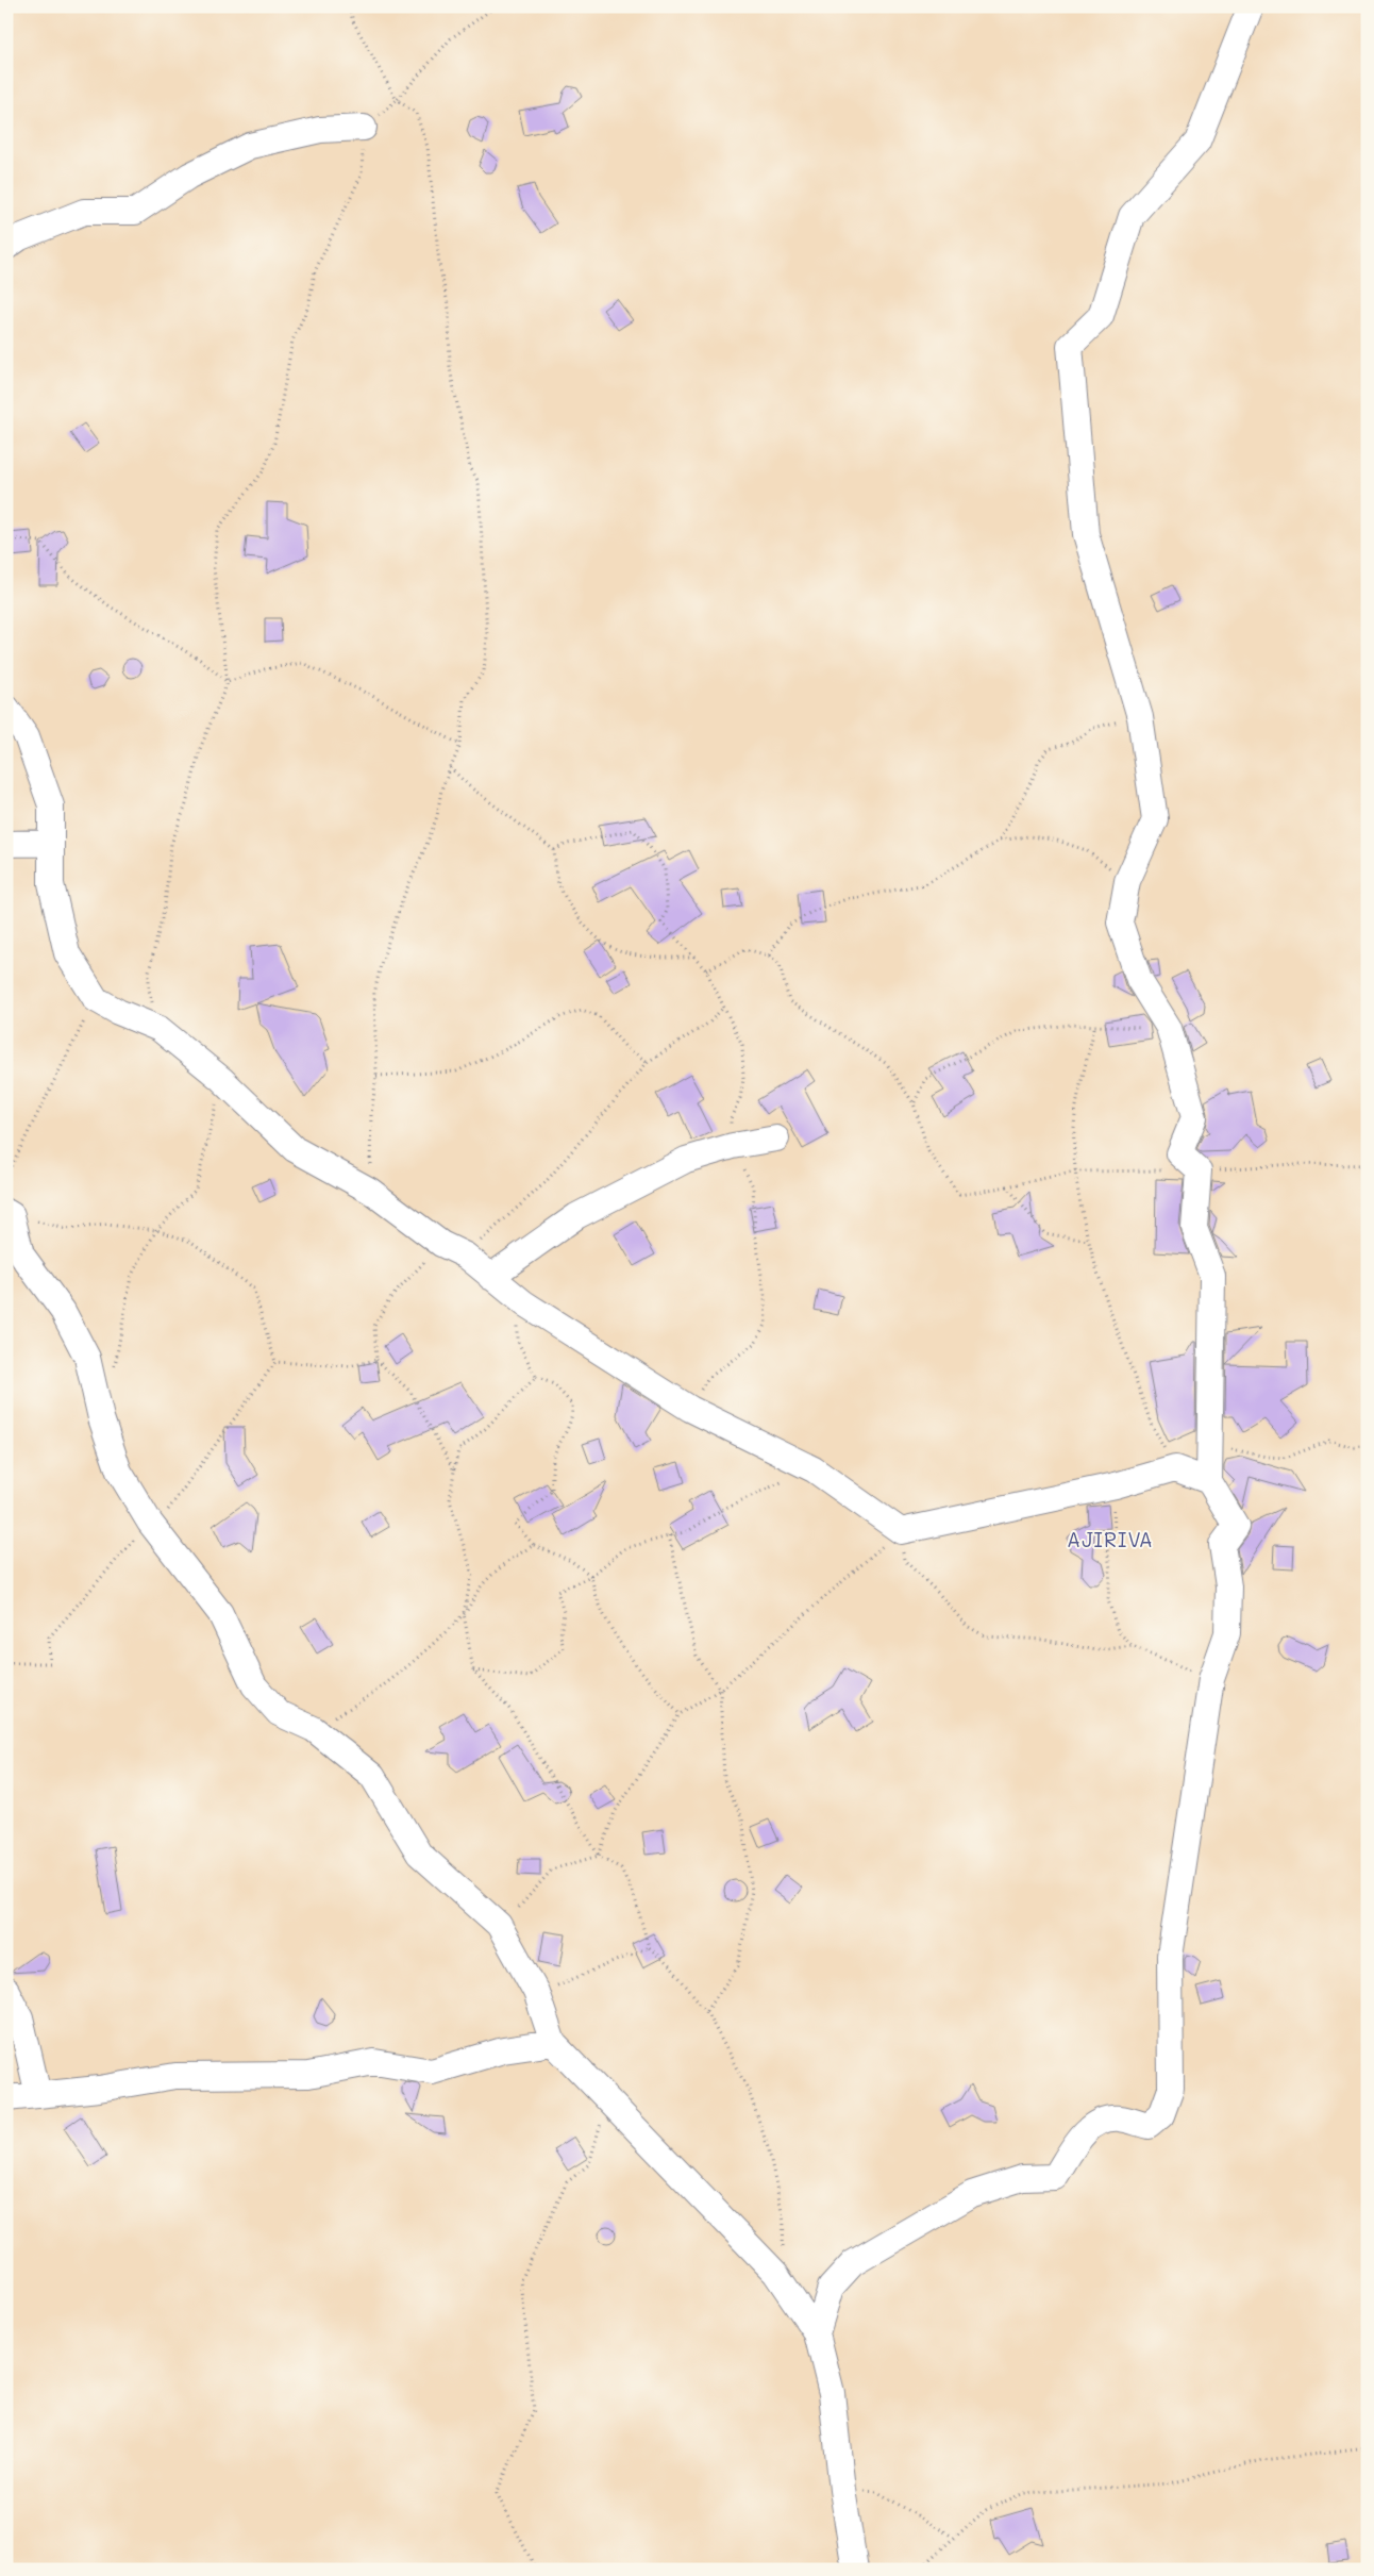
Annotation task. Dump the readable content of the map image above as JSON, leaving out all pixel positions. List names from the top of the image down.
{
  "districts": ["AJIRIVA"]
}
